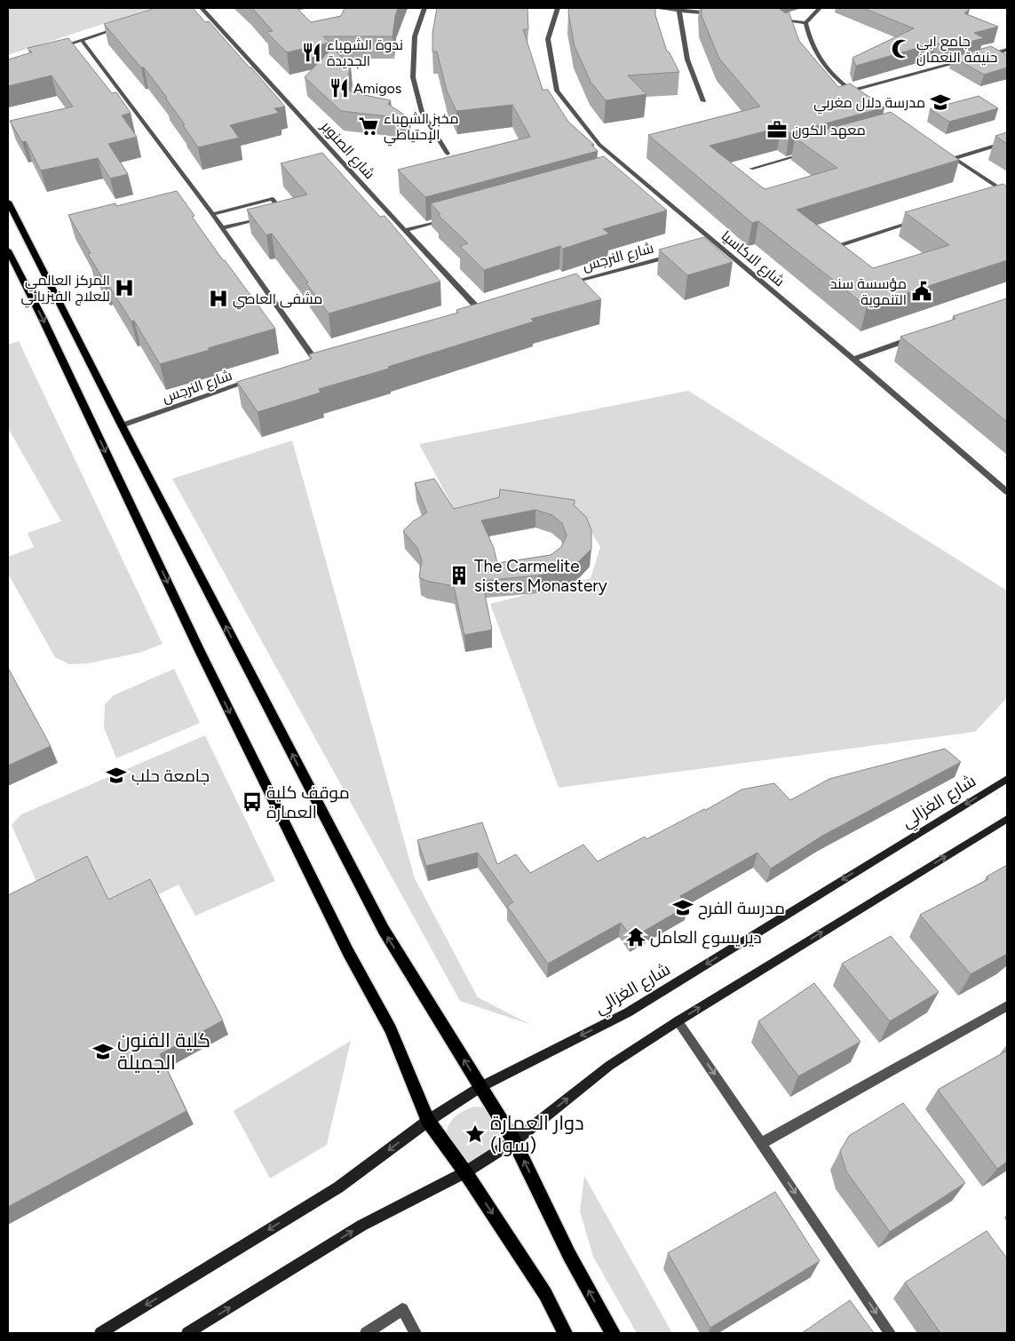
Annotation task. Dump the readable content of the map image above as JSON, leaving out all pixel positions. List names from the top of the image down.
{
  "streets": {
    "main road": ["شارع الغزالي"],
    "street": ["شارع الصنوبر", "شارع النرجس", "شارع الاكاسيا"]
  },
  "places": {
    "mosque": ["جامع ابي حنيفة النعمان"],
    "restaurant": ["ندوة الشهباء الجديدة", "Amigos"],
    "school or university": [
      "مدرسة دلال مغربي",
      "جامعة حلب",
      "مدرسة الفرح",
      "كلية الفنون الجميلة"
    ],
    "supermarket": ["مخبز الشهباء الإحتياطي"],
    "office": ["معهد الكون"],
    "hospital": ["المركز العالمي للعلاج الفيزيائي", "مشفى العاصي"],
    "public building": ["مؤسسة سند التنموية"],
    "building": ["The Carmelite sisters Monastery"],
    "bus stop": ["موقف كلية العمارة"],
    "temple": ["دير يسوع العامل"],
    "place": ["دوار العمارة (سوا)"]
  }
}
